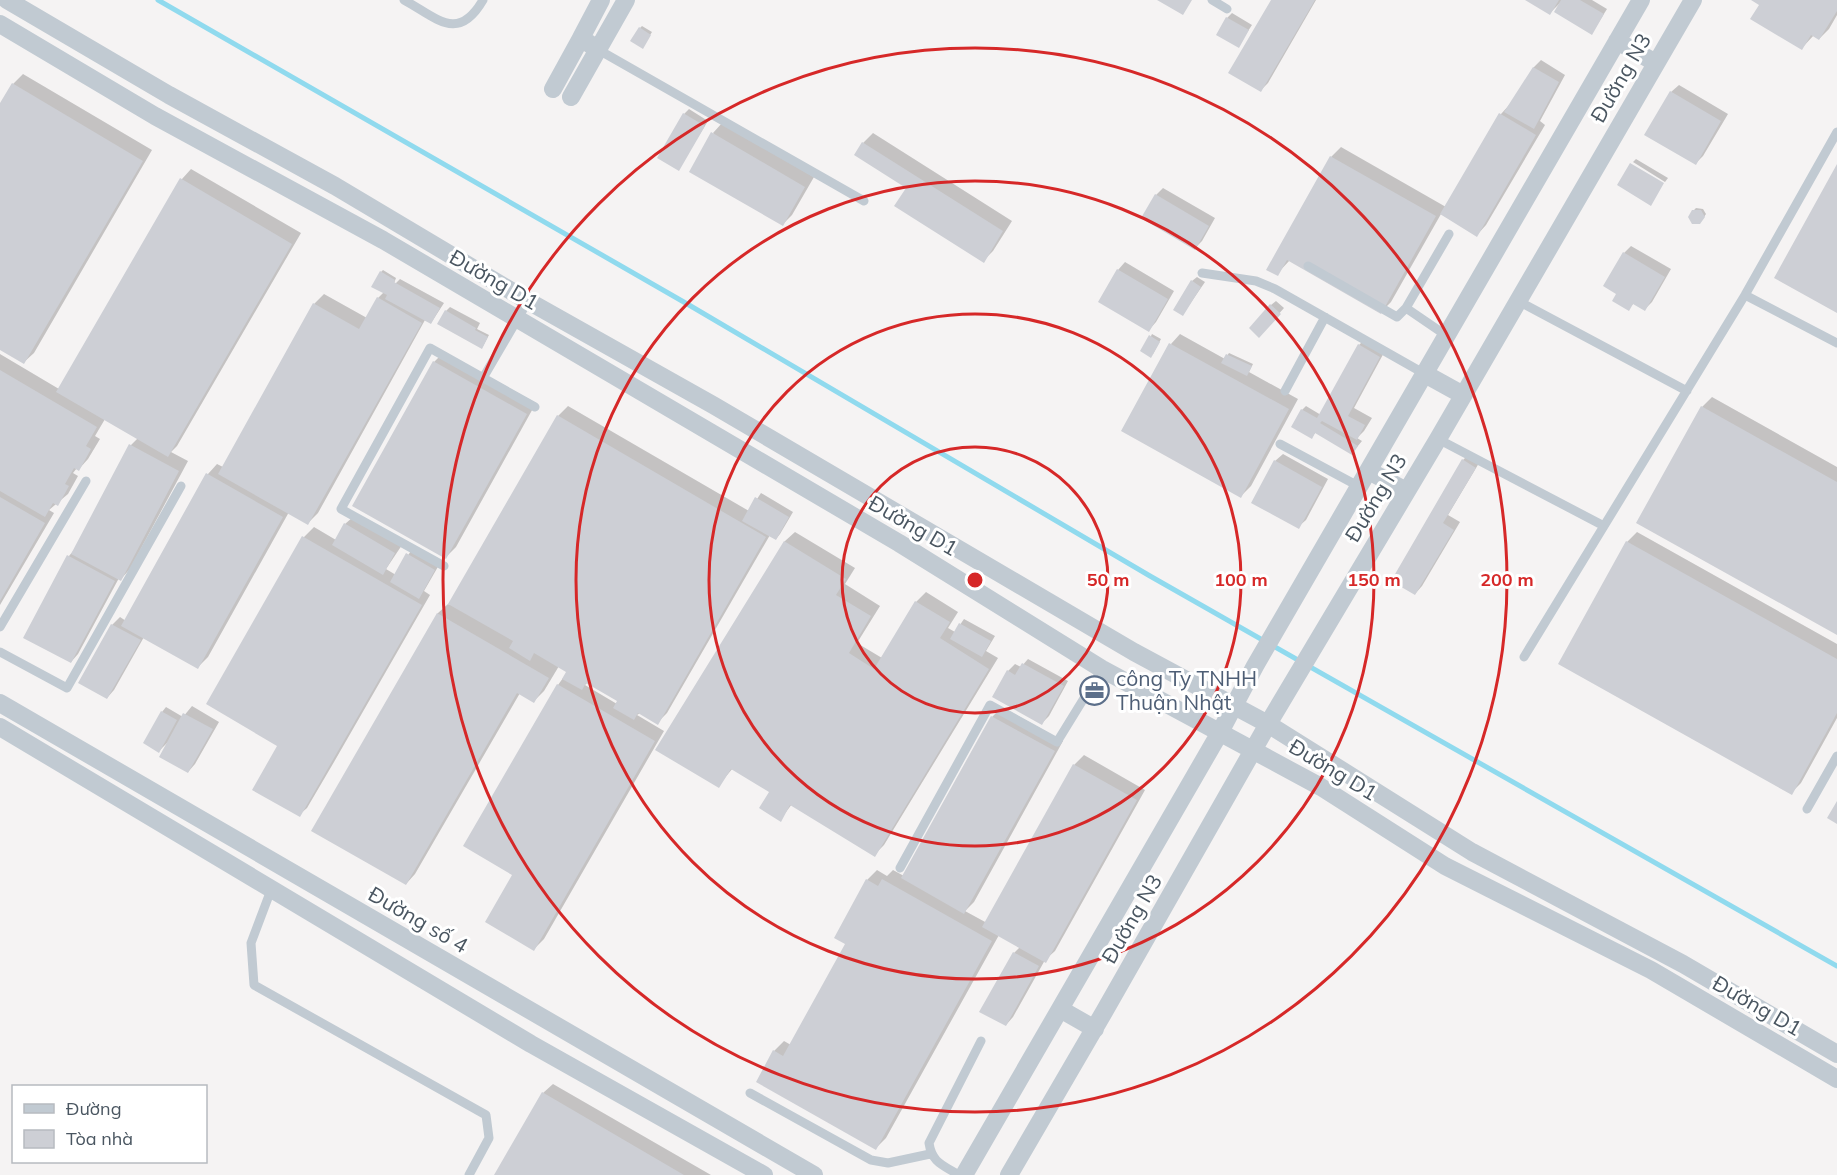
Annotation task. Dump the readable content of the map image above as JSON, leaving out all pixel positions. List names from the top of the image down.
{
  "streets": {
    "street": ["Đường N3", "Đường D1", "Đường số 4"]
  },
  "crossings": [
    ["Đường N3", "Đường D1"]
  ],
  "places": {
    "office": ["công Ty TNHH Thuận Nhật"]
  },
  "legend": ["Đường", "Tòa nhà"],
  "rings": [
    "50 m",
    "100 m",
    "150 m",
    "200 m"
  ]
}
